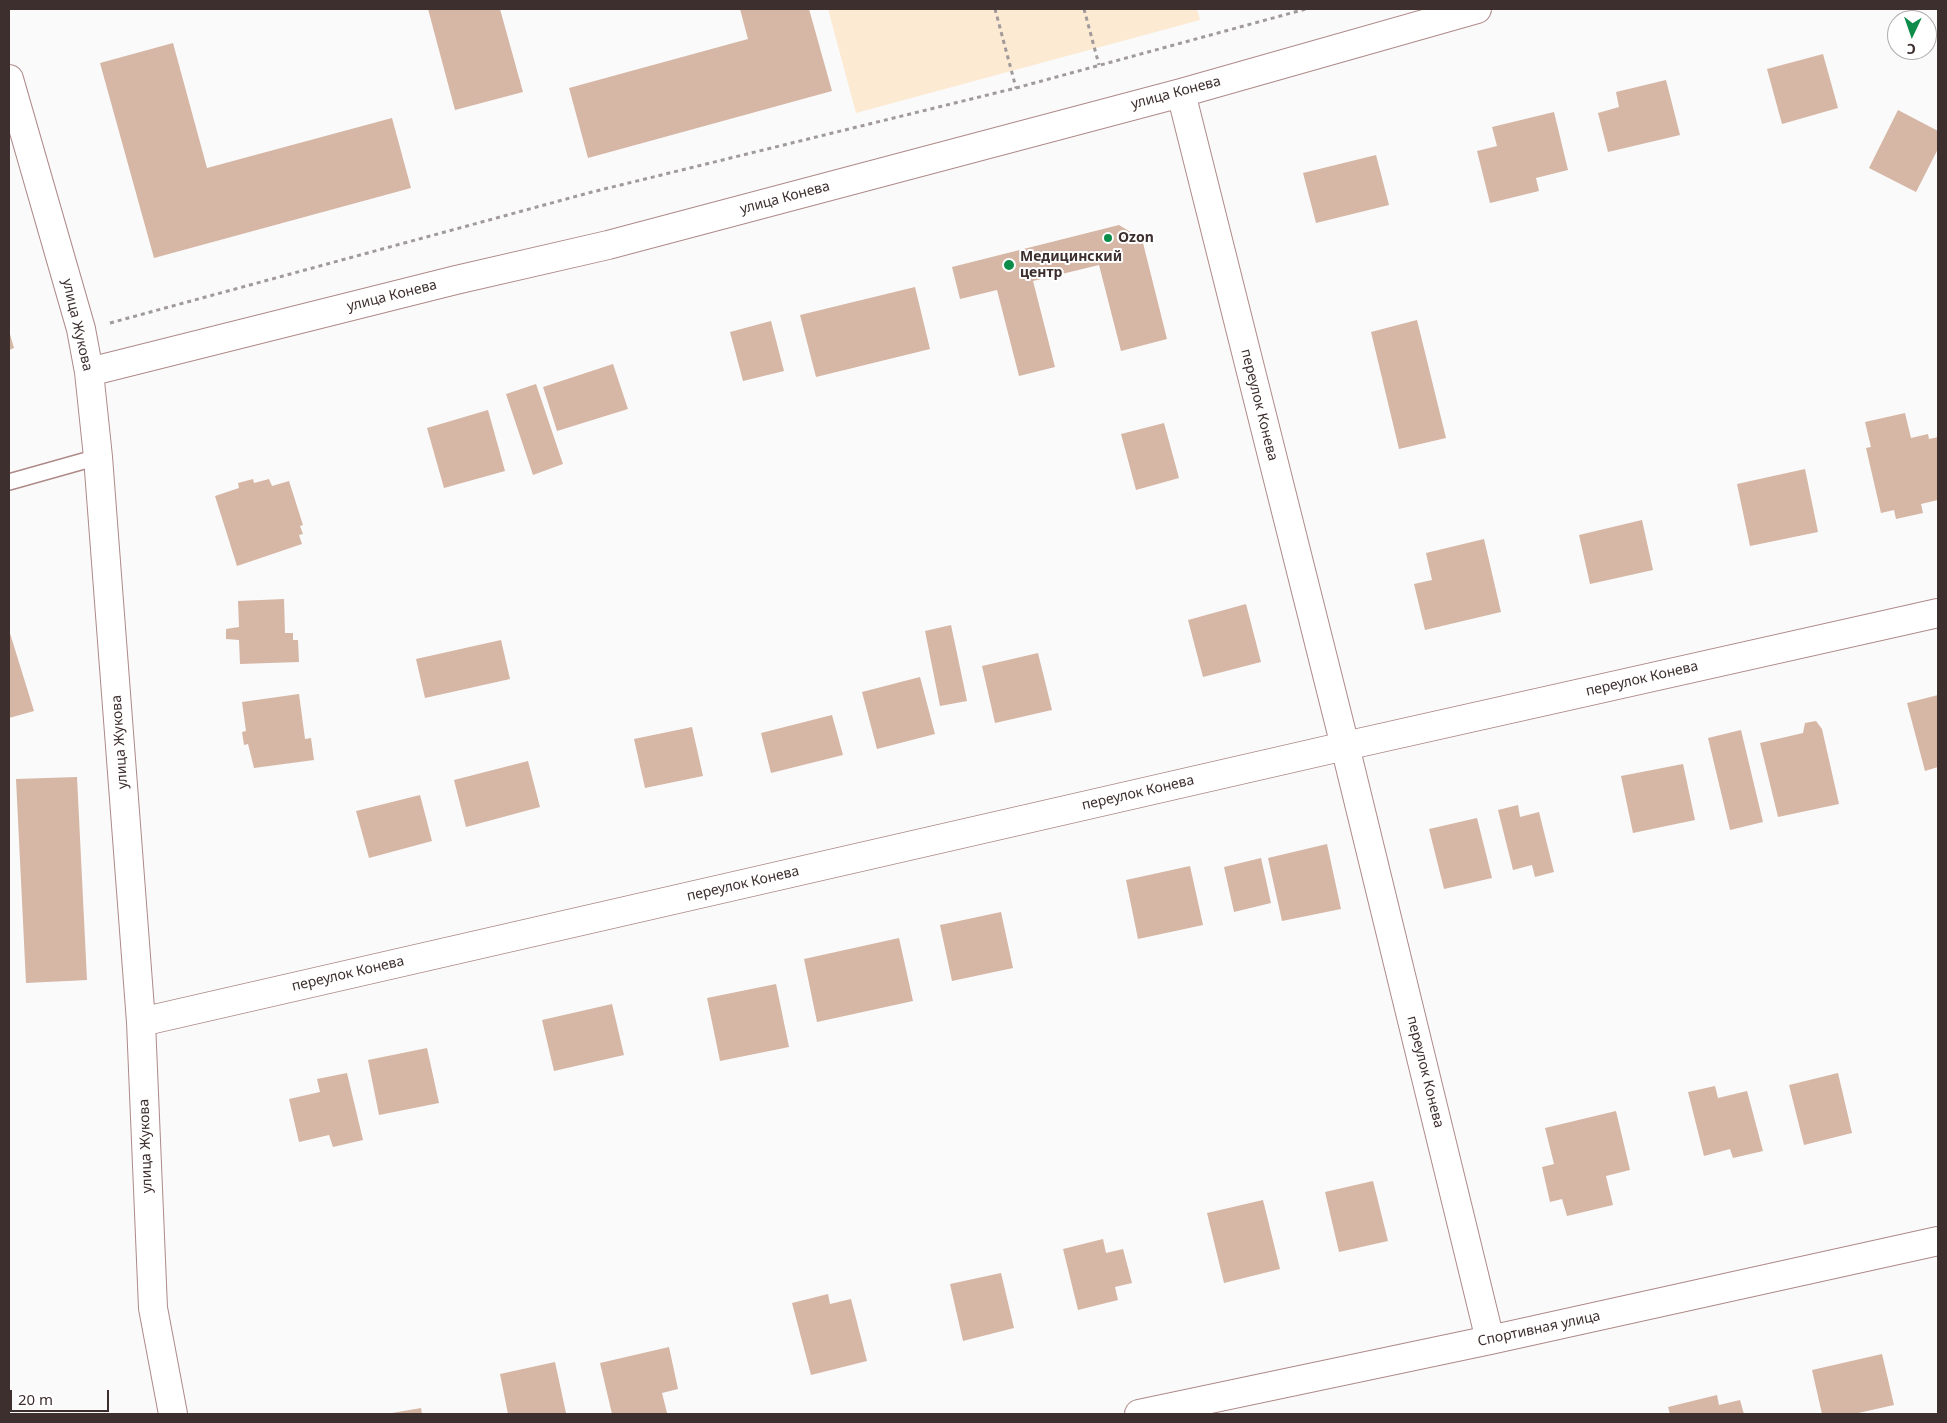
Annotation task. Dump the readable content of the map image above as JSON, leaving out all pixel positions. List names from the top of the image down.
{
  "streets": {
    "street": [
      "улица Конева",
      "улица Жукова",
      "переулок Конева",
      "Спортивная улица"
    ]
  },
  "crossings": [
    ["улица Конева", "улица Жукова"],
    ["улица Конева", "переулок Конева"],
    ["улица Жукова", "переулок Конева"],
    ["переулок Конева", "Спортивная улица"]
  ],
  "places": ["Ozon", "Медицинский центр"],
  "scale_bar": "20 m",
  "north": "bottom"
}
